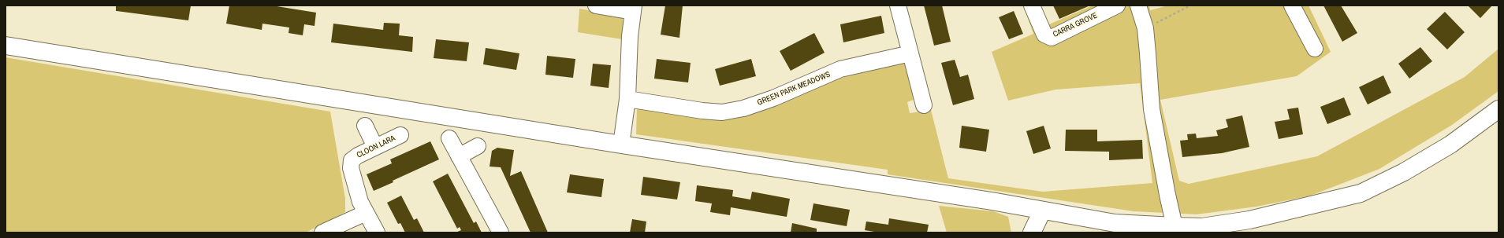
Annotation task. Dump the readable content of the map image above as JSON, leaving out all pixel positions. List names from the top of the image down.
{
  "streets": {
    "street": ["CARRA GROVE", "GREEN PARK MEADOWS", "CLOON LARA"]
  }
}
